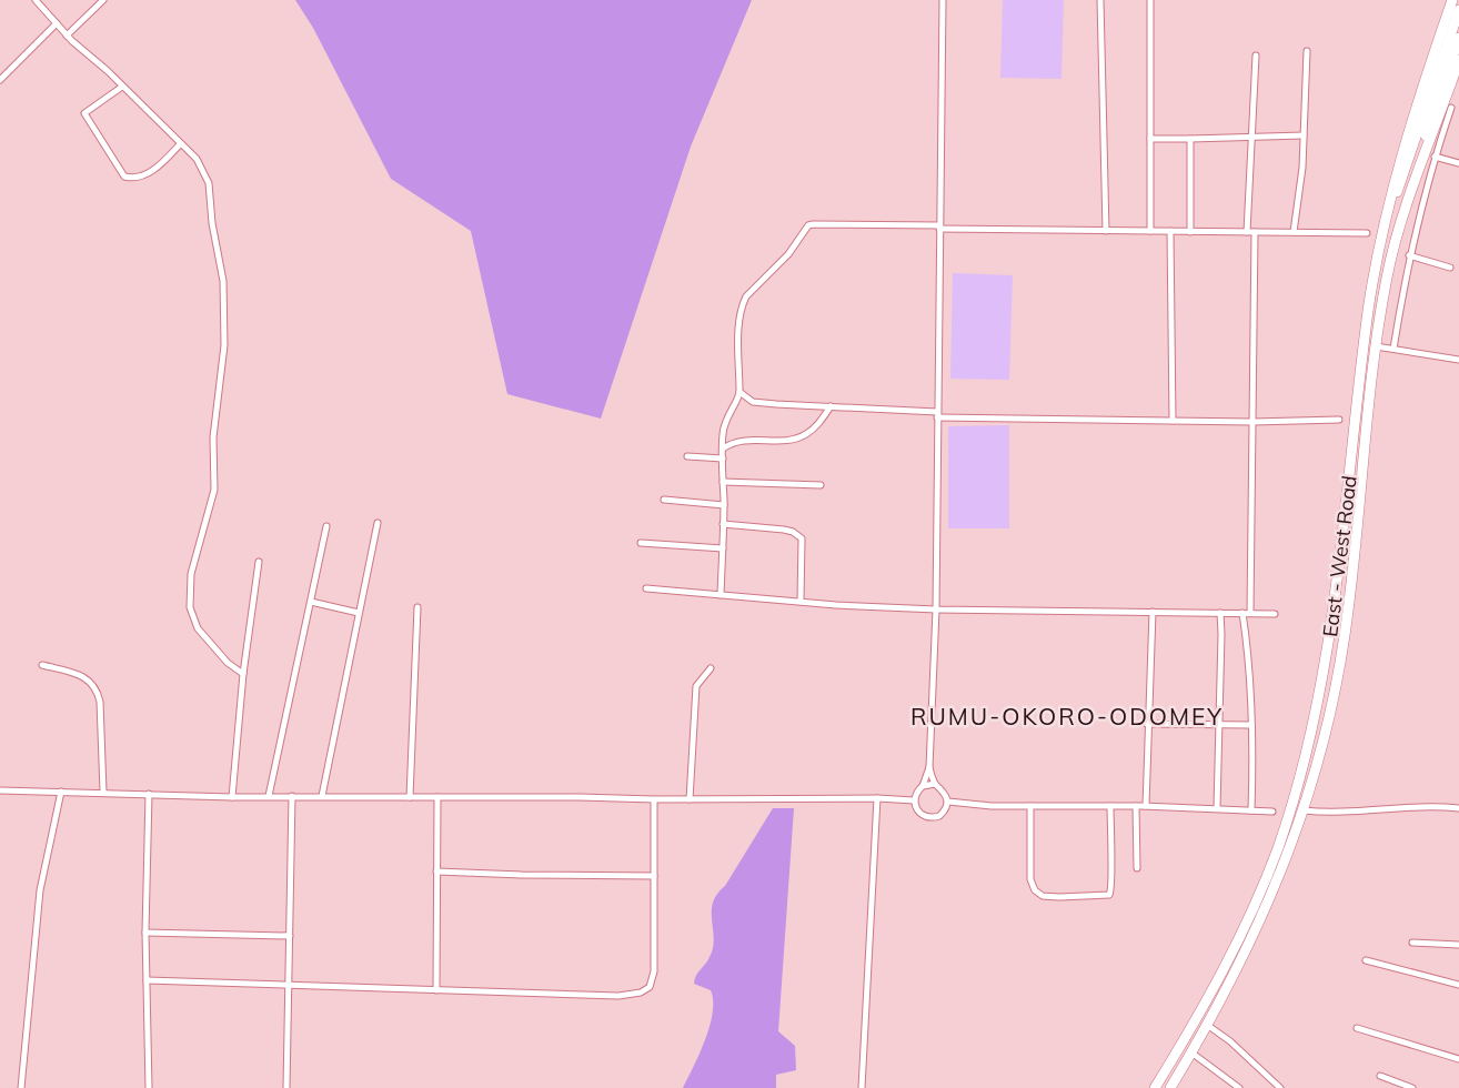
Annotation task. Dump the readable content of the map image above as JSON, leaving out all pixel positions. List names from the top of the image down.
{
  "streets": {
    "main road": ["East - West Road"]
  },
  "districts": ["RUMU-OKORO-ODOMEY"]
}
